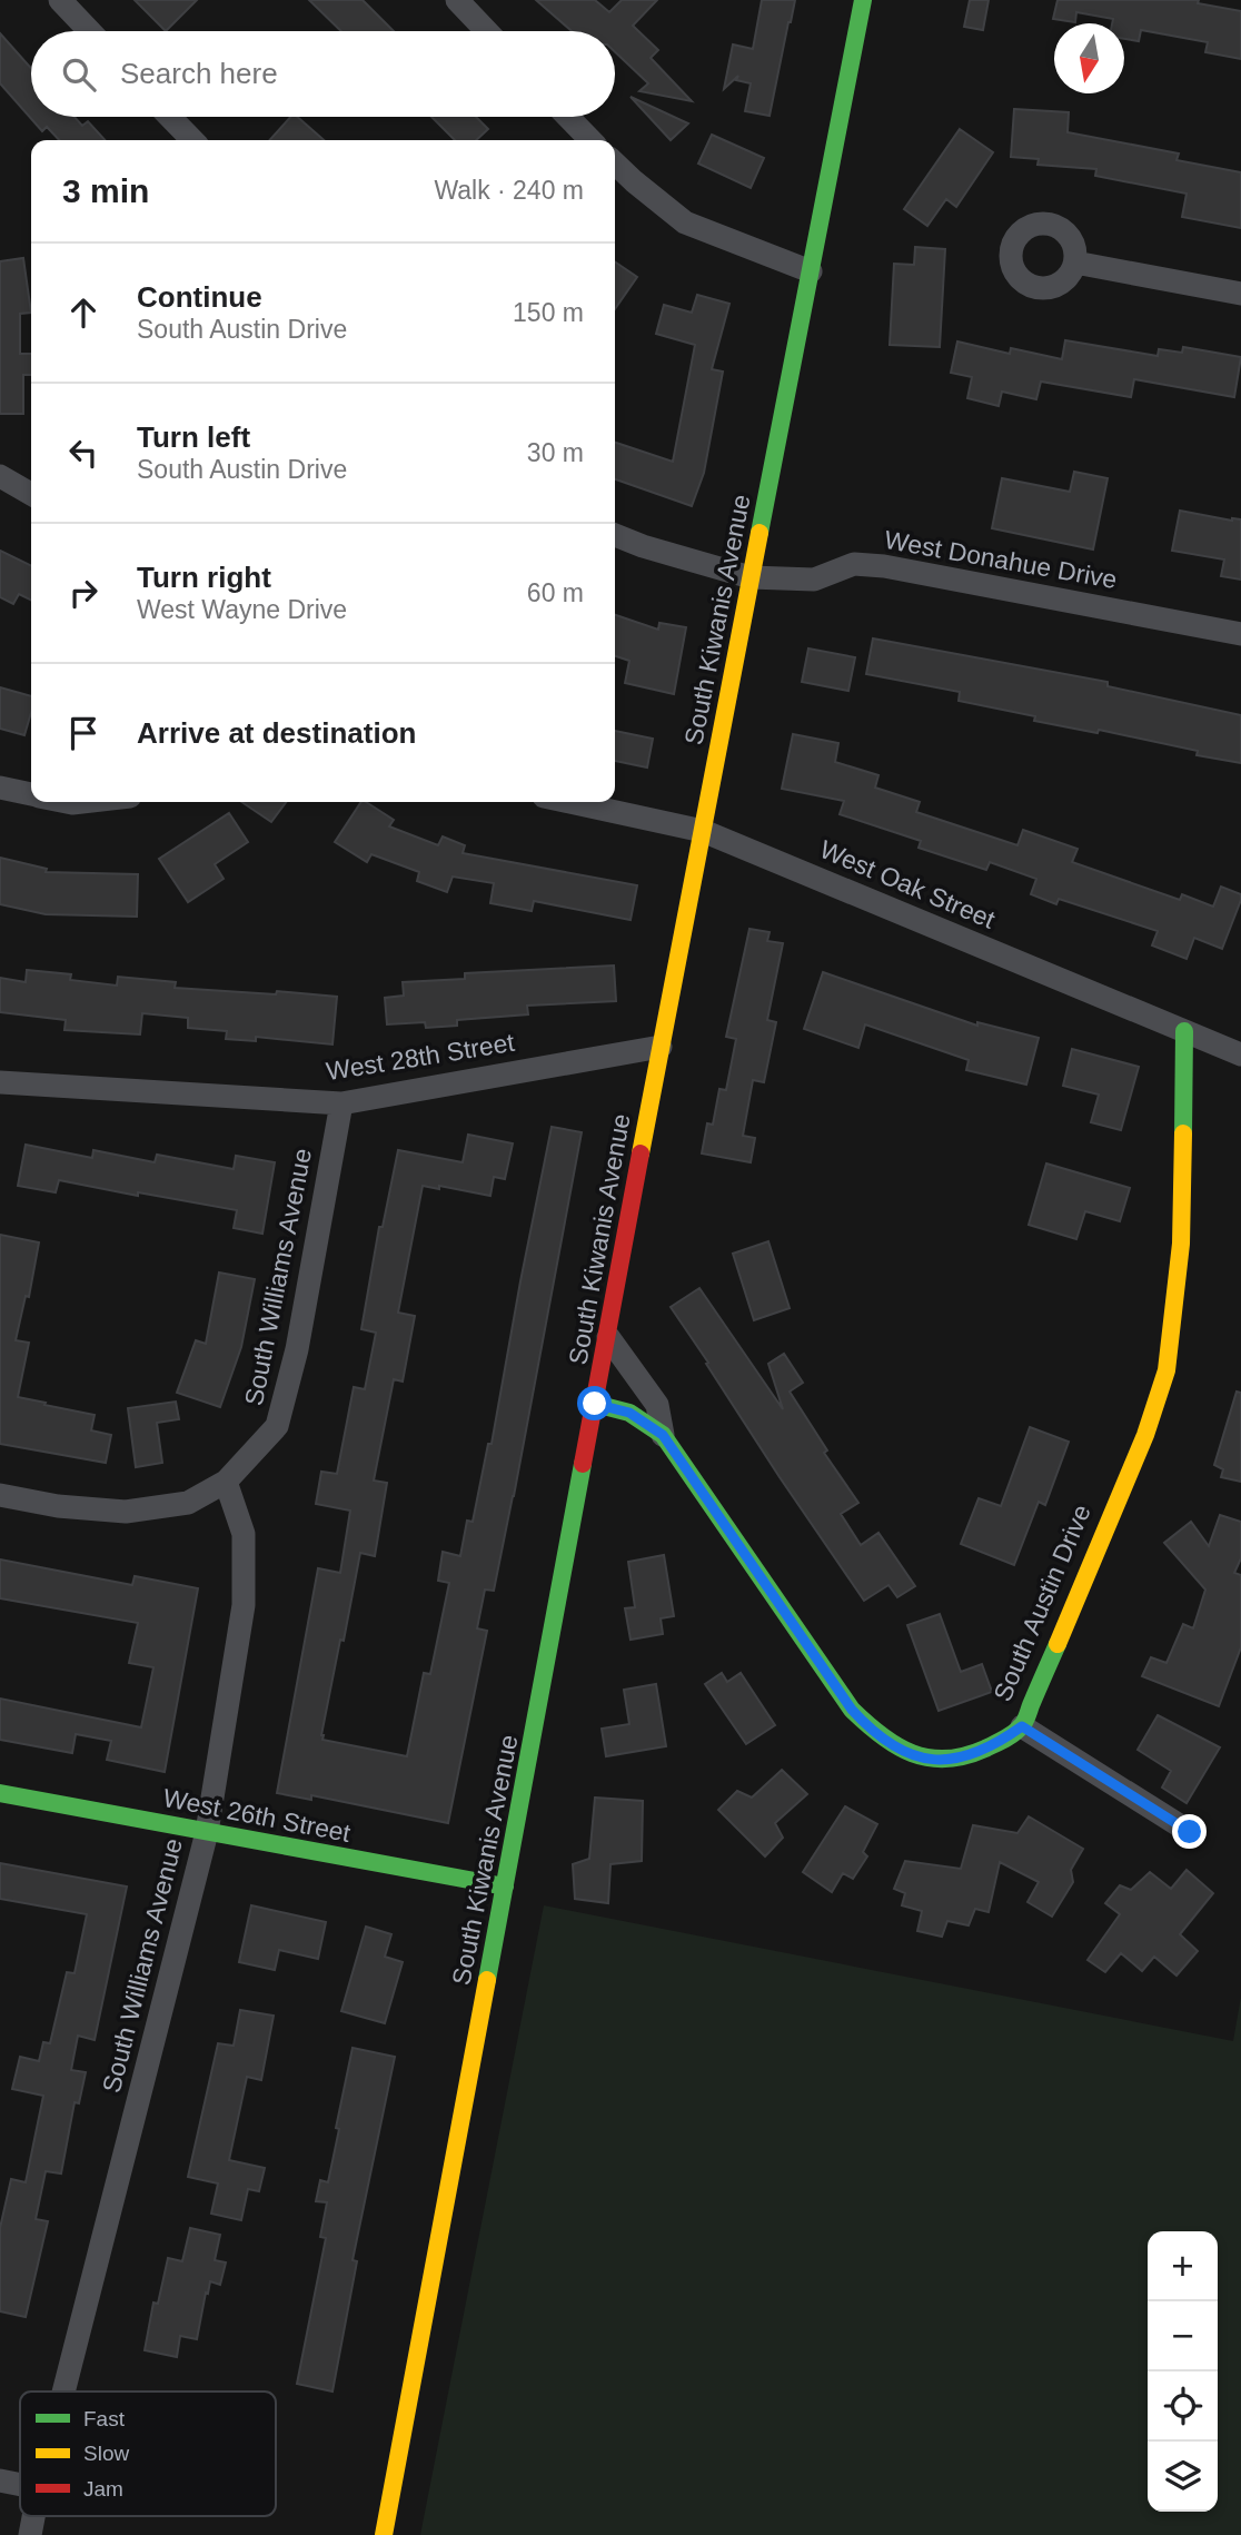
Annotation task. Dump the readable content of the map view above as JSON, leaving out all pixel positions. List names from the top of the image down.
{
  "streets": {
    "main road": ["South Kiwanis Avenue", "South Austin Drive", "West 26th Street"],
    "street": [
      "West Donahue Drive",
      "West Oak Street",
      "West 28th Street",
      "South Williams Avenue"
    ]
  },
  "crossings": [
    ["West Donahue Drive", "South Kiwanis Avenue"],
    ["South Kiwanis Avenue", "West Oak Street"],
    ["South Kiwanis Avenue", "West 28th Street"],
    ["South Kiwanis Avenue", "South Austin Drive"],
    ["South Kiwanis Avenue", "West 26th Street"],
    ["West Oak Street", "South Austin Drive"],
    ["West 28th Street", "South Williams Avenue"],
    ["South Williams Avenue", "West 26th Street"]
  ],
  "legend": ["Fast", "Slow", "Jam"],
  "north": "bottom",
  "page": {
    "search": "Search here",
    "heading": ["3 min", "Walk · 240 m"],
    "list": [
      ["Continue", "South Austin Drive", "150 m"],
      ["Turn left", "South Austin Drive", "30 m"],
      ["Turn right", "West Wayne Drive", "60 m"],
      "Arrive at destination"
    ],
    "map_buttons": ["+", "−"]
  }
}
